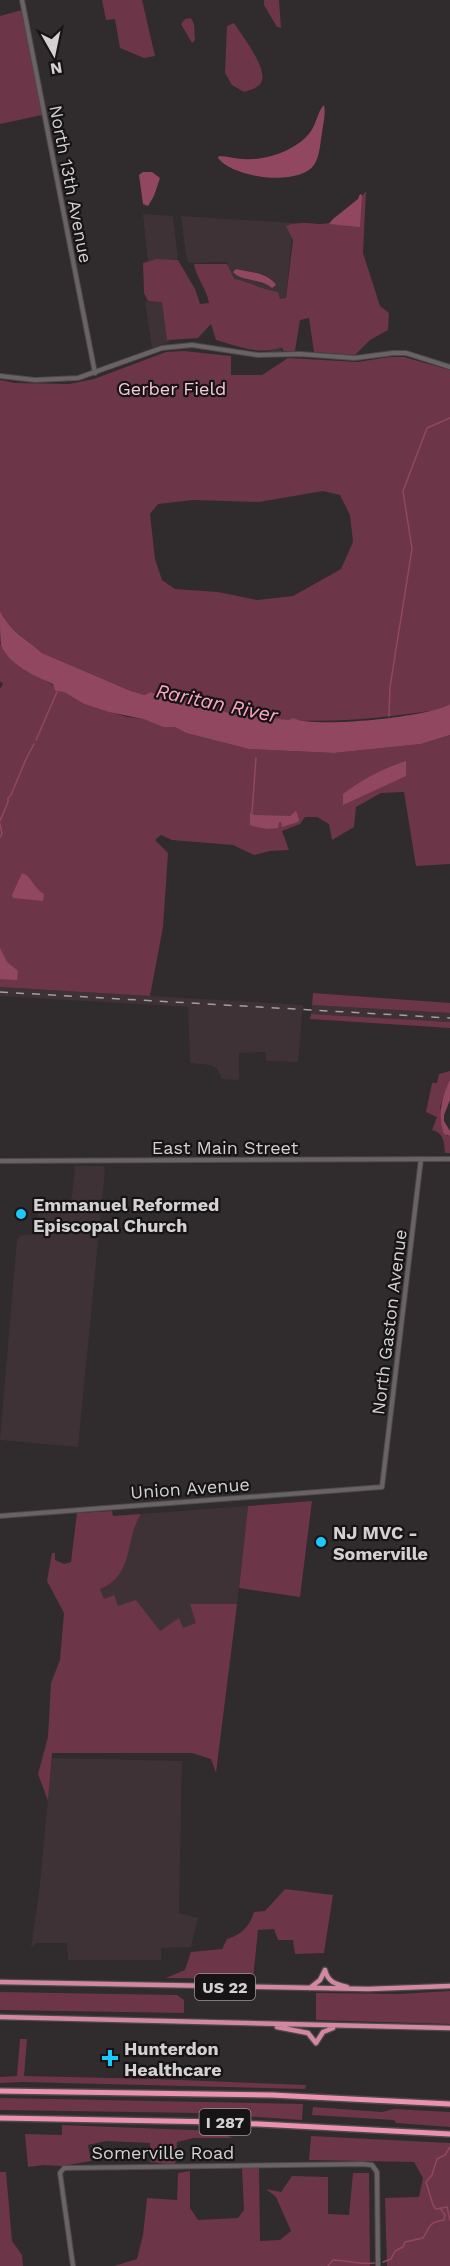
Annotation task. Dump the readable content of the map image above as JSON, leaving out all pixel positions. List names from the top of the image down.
{
  "streets": {
    "highway": ["US 22", "I 287"],
    "street": [
      "North 13th Avenue",
      "East Main Street",
      "North Gaston Avenue",
      "Union Avenue",
      "Somerville Road"
    ]
  },
  "crossings": [
    ["East Main Street", "North Gaston Avenue"],
    ["North Gaston Avenue", "Union Avenue"]
  ],
  "water": ["Raritan River"],
  "parks": ["Gerber Field"],
  "places": {
    "other": ["Emmanuel Reformed Episcopal Church", "NJ MVC - Somerville"],
    "health": ["Hunterdon Healthcare"]
  },
  "north": "bottom"
}
